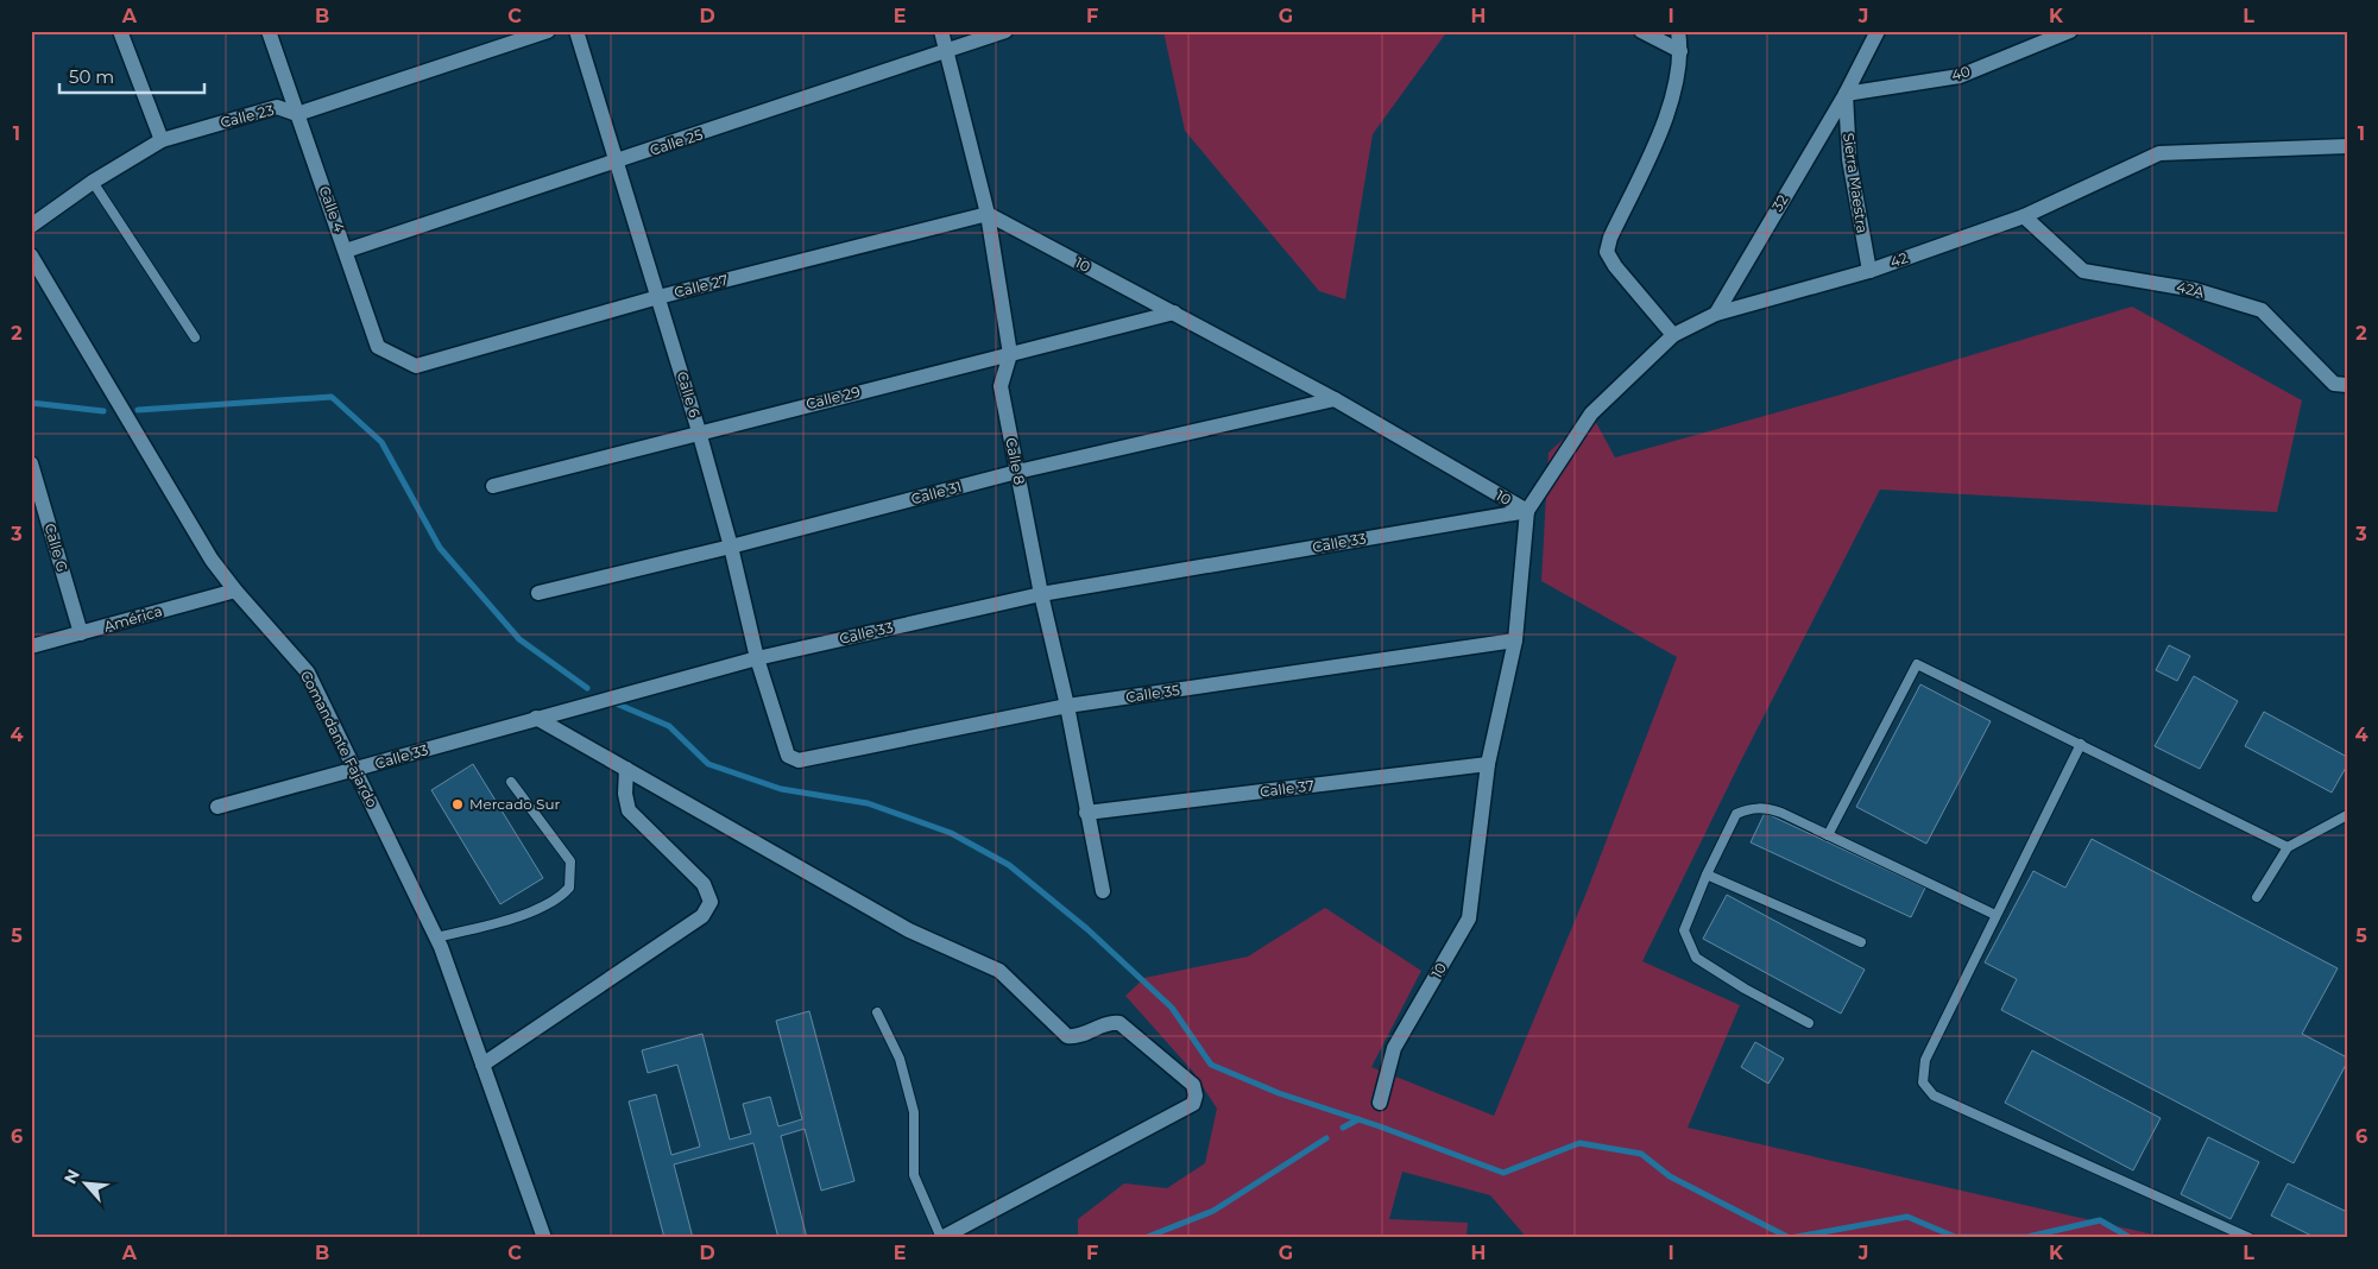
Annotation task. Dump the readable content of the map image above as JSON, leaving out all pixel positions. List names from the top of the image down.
{
  "streets": {
    "street": [
      "40",
      "Calle 23",
      "Calle 25",
      "Sierra Maestra",
      "32",
      "Calle 4",
      "42",
      "10",
      "Calle 27",
      "42A",
      "Calle 6",
      "Calle 29",
      "Calle 8",
      "Calle 31",
      "Calle 33",
      "Calle G",
      "América",
      "Calle 35",
      "Comandante Fajardo",
      "Calle 37"
    ]
  },
  "crossings": [
    ["40", "Sierra Maestra"],
    ["40", "32"],
    ["Calle 23", "Calle 4"],
    ["Calle 25", "Calle 4"],
    ["Calle 25", "Calle 6"],
    ["Calle 25", "Calle 8"],
    ["Sierra Maestra", "32"],
    ["Sierra Maestra", "42"],
    ["32", "42"],
    ["Calle 4", "Calle 27"],
    ["42", "10"],
    ["42", "42A"],
    ["42", "Calle 33"],
    ["10", "Calle 27"],
    ["10", "Calle 29"],
    ["10", "Calle 8"],
    ["10", "Calle 31"],
    ["10", "Calle 33"],
    ["10", "Calle 35"],
    ["10", "Calle 37"],
    ["Calle 27", "Calle 6"],
    ["Calle 27", "Calle 8"],
    ["Calle 6", "Calle 29"],
    ["Calle 6", "Calle 31"],
    ["Calle 6", "Calle 33"],
    ["Calle 6", "Calle 35"],
    ["Calle 29", "Calle 8"],
    ["Calle 8", "Calle 31"],
    ["Calle 8", "Calle 33"],
    ["Calle 8", "Calle 35"],
    ["Calle 8", "Calle 37"],
    ["Calle 33", "Comandante Fajardo"],
    ["Calle G", "América"],
    ["América", "Comandante Fajardo"]
  ],
  "places": ["Mercado Sur"],
  "scale_bar": "50 m",
  "north": "top left",
  "grid": {
    "columns": [
      "A",
      "B",
      "C",
      "D",
      "E",
      "F",
      "G",
      "H",
      "I",
      "J",
      "K",
      "L"
    ],
    "rows": [
      "1",
      "2",
      "3",
      "4",
      "5",
      "6"
    ]
  }
}
